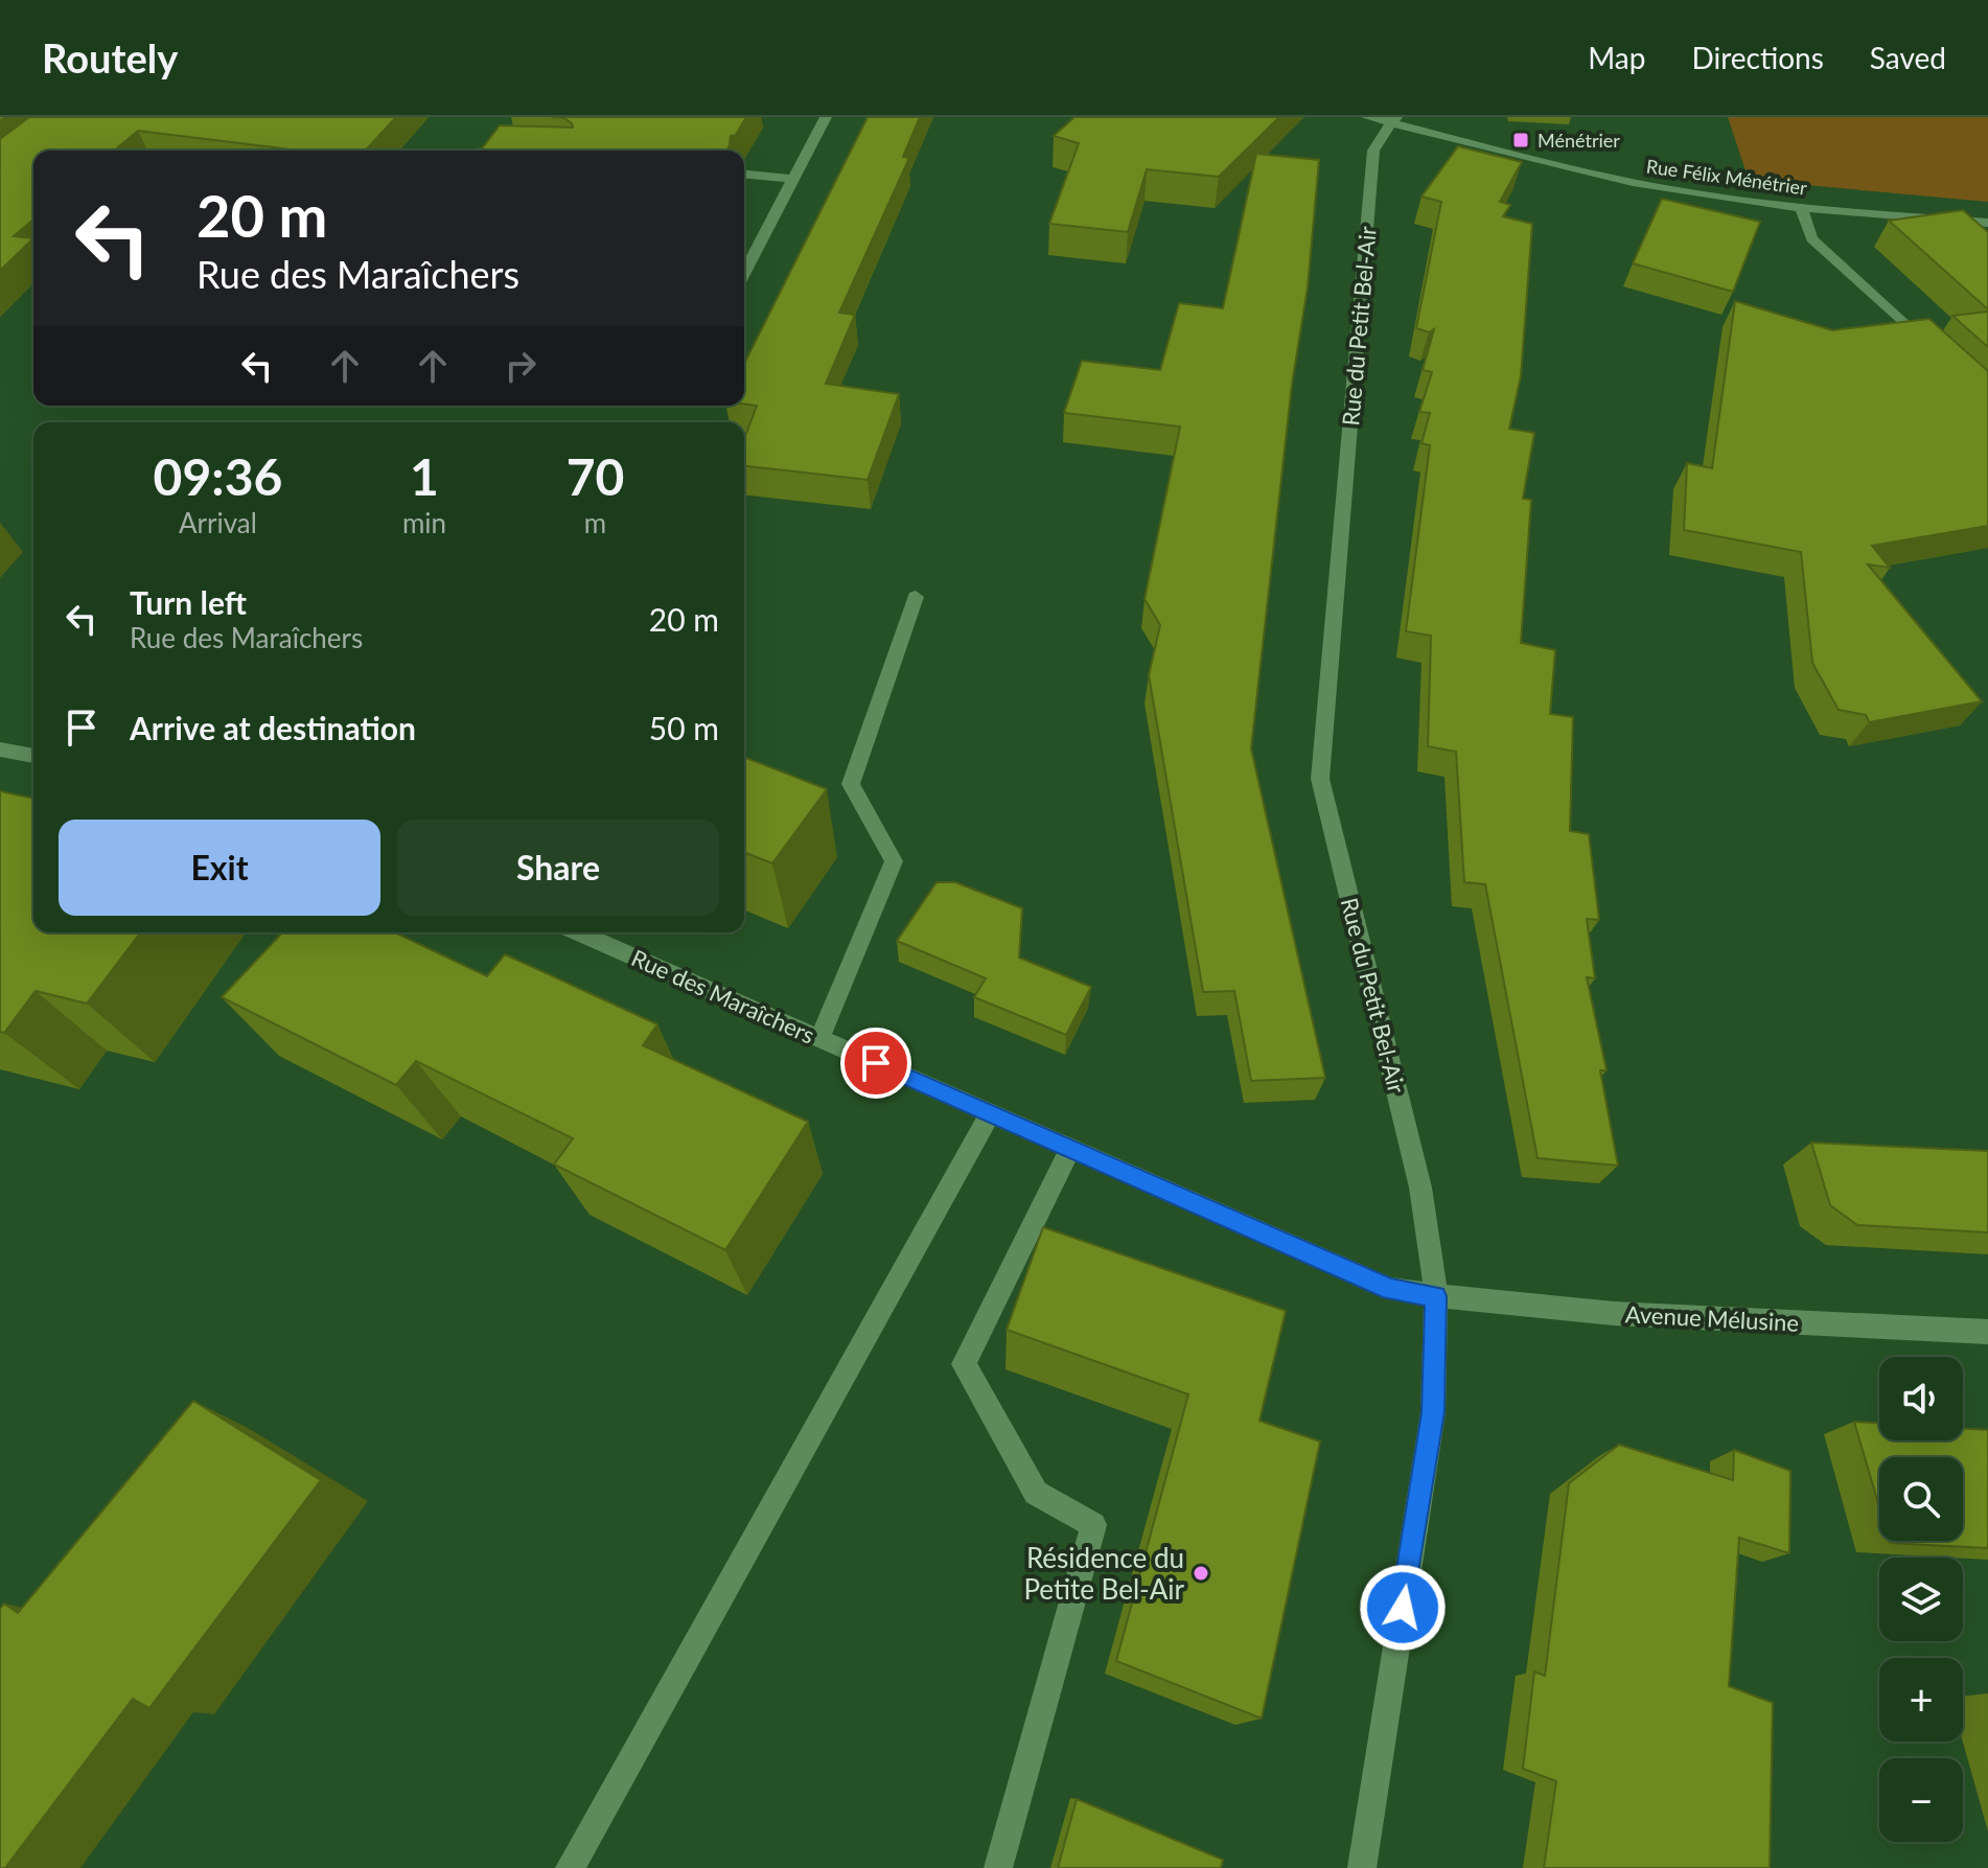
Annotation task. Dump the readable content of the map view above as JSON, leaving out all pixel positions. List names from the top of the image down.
{
  "streets": {
    "street": [
      "Rue Félix Ménétrier",
      "Rue du Petit Bel-Air",
      "Rue des Maraîchers",
      "Avenue Mélusine"
    ]
  },
  "crossings": [
    ["Rue Félix Ménétrier", "Rue du Petit Bel-Air"],
    ["Rue du Petit Bel-Air", "Rue des Maraîchers"],
    ["Rue du Petit Bel-Air", "Avenue Mélusine"],
    ["Rue des Maraîchers", "Avenue Mélusine"]
  ],
  "places": {
    "transit": ["Ménétrier"],
    "other": ["Résidence du Petite Bel-Air"]
  },
  "page": {
    "header": "Routely",
    "nav": ["Map", "Directions", "Saved"],
    "turn": ["20 m", "Rue des Maraîchers"],
    "eta": [
      "09:36",
      "Arrival",
      "1",
      "min",
      "70",
      "m"
    ],
    "list": [
      {
        "name": "Turn left",
        "note": "Rue des Maraîchers",
        "value": "20 m"
      },
      {
        "name": "Arrive at destination",
        "value": "50 m"
      }
    ],
    "buttons": ["Exit", "Share"],
    "map_buttons": ["+", "−"]
  }
}
